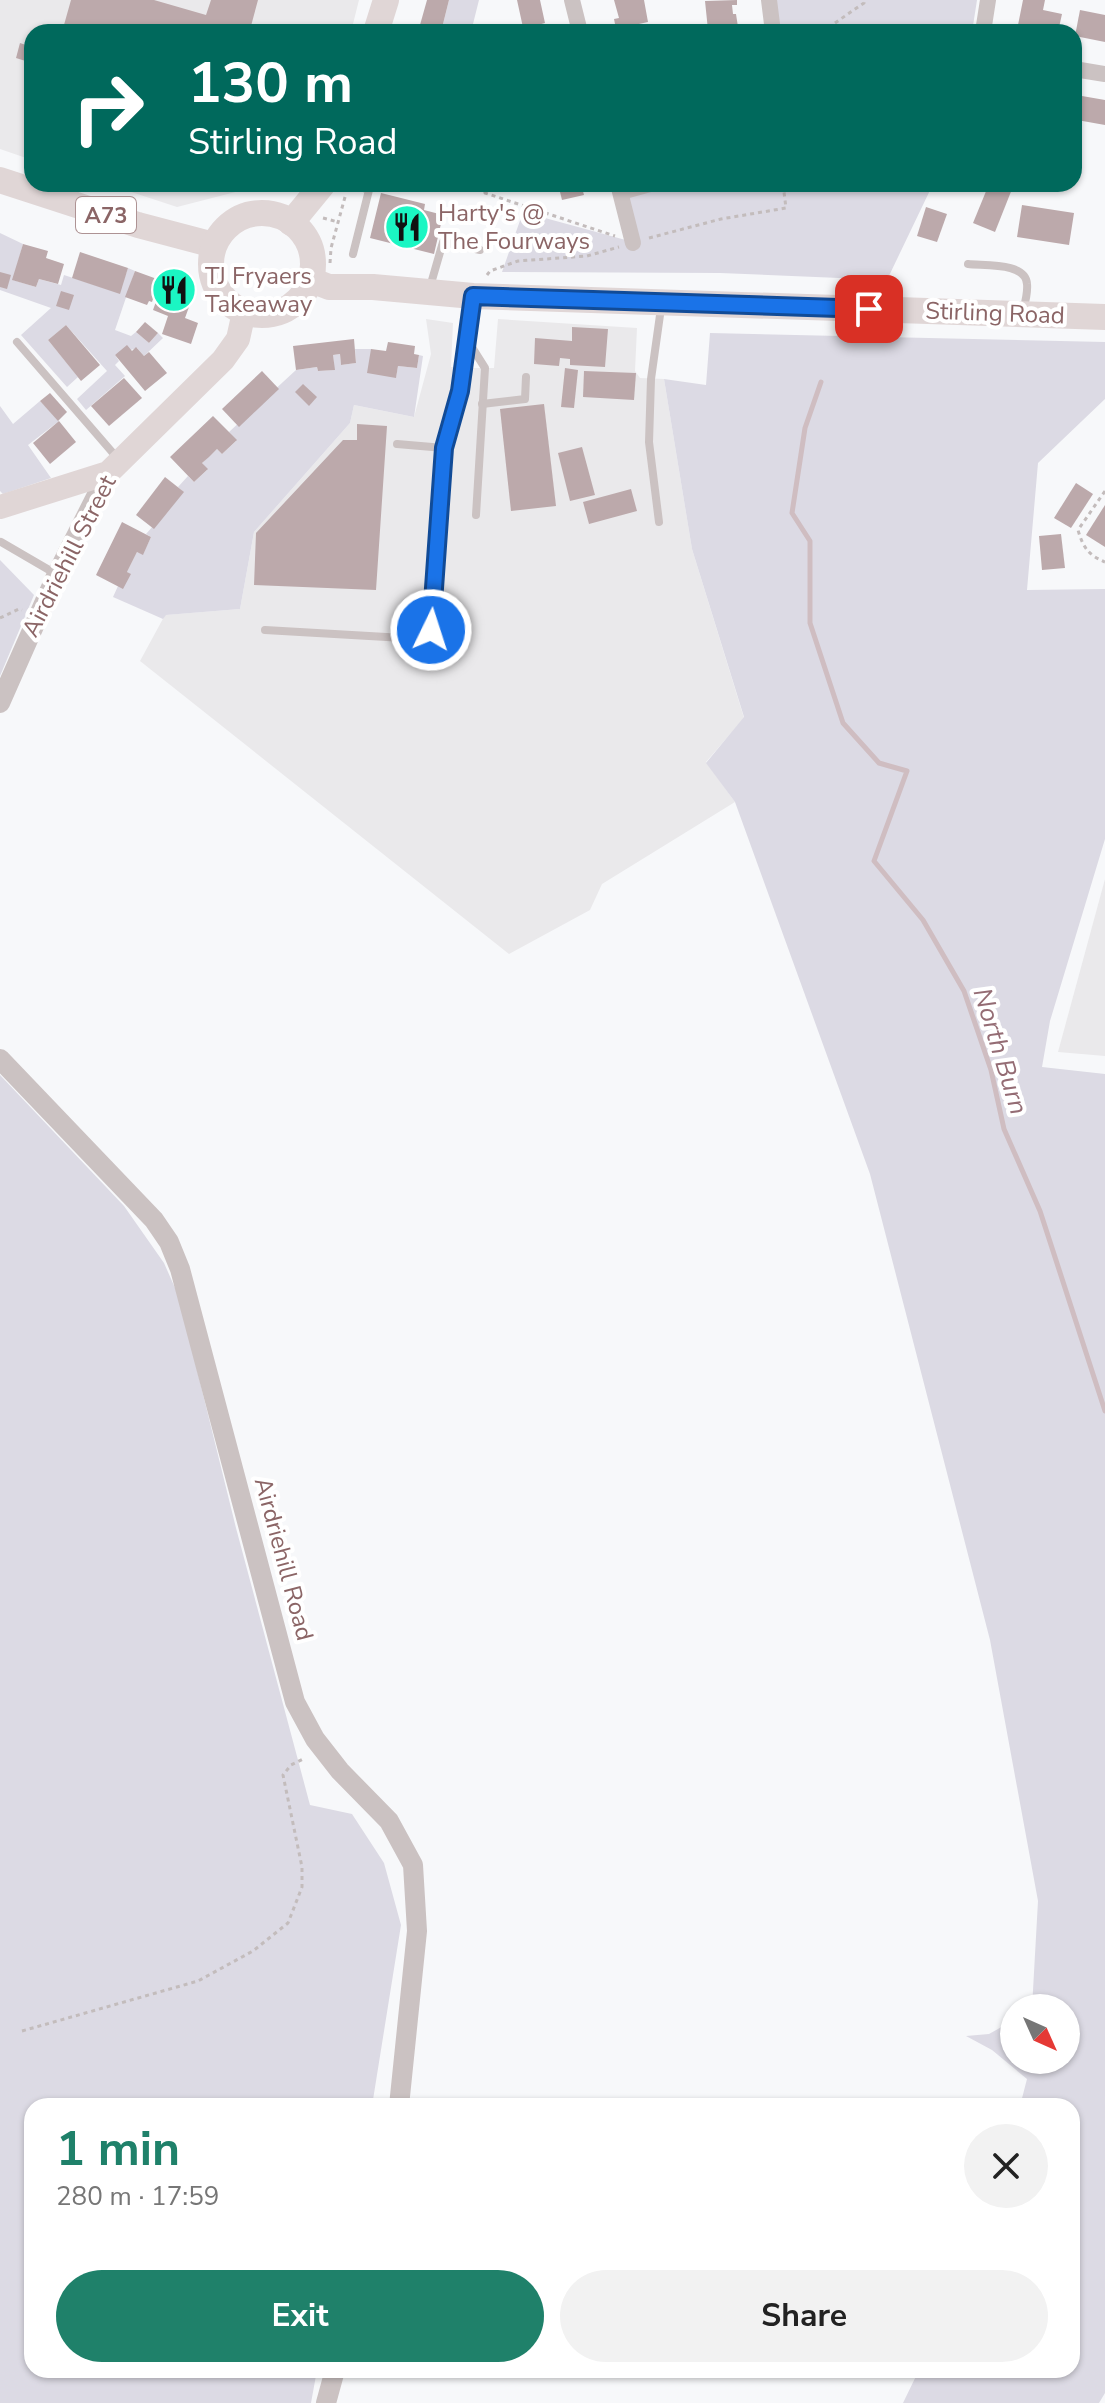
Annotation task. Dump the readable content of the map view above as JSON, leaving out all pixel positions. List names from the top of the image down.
{
  "streets": {
    "main road": ["A73", "Stirling Road", "Airdriehill Street"],
    "street": ["Airdriehill Road"]
  },
  "crossings": [
    ["A73", "Stirling Road"],
    ["A73", "Airdriehill Street"],
    ["Stirling Road", "Airdriehill Street"]
  ],
  "water": ["North Burn"],
  "places": {
    "restaurant": ["Harty's @ The Fourways", "TJ Fryaers Takeaway"]
  },
  "north": "bottom right",
  "page": {
    "turn": ["130 m", "Stirling Road"],
    "heading": ["1 min", "280 m · 17:59"],
    "buttons": ["Exit", "Share"]
  }
}
